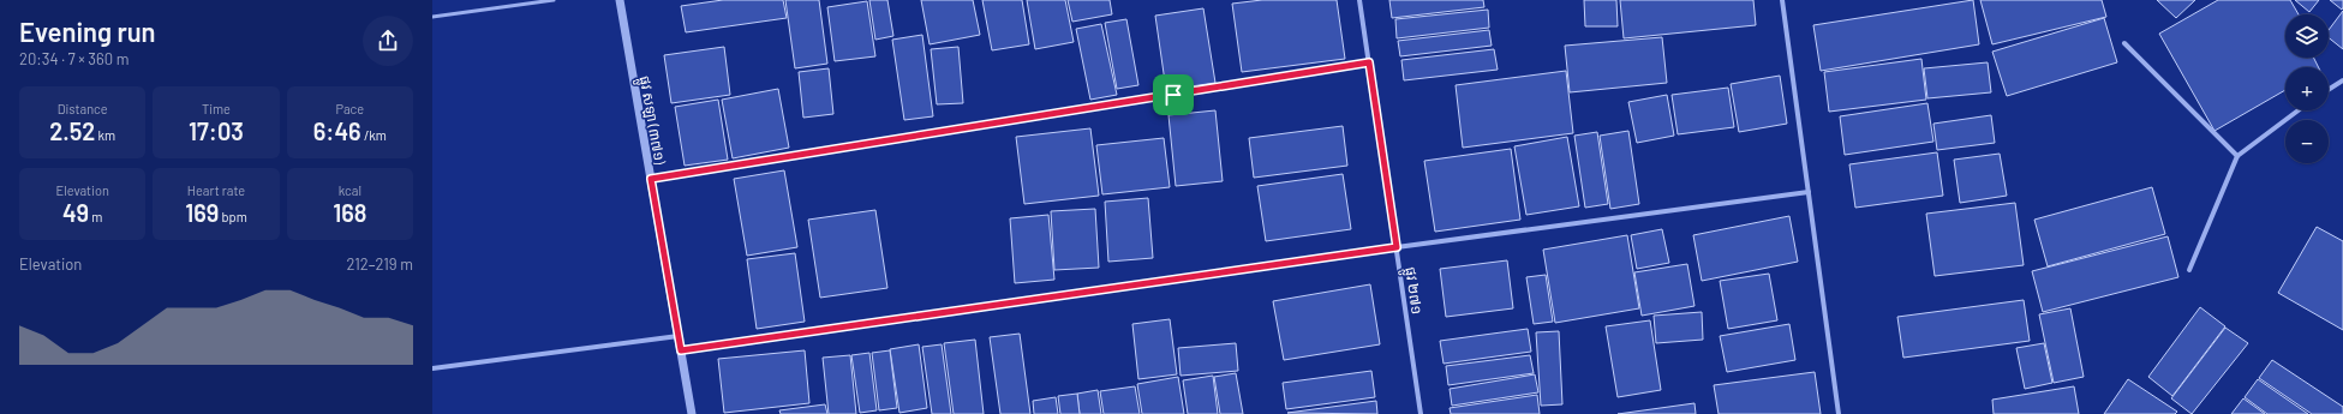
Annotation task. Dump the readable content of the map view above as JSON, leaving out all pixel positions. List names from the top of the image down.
{
  "streets": {
    "street": ["ផ្លូវ សឡា (៣៧១)", "ផ្លូវ ២៧១"]
  },
  "page": {
    "heading": ["Evening run", "20:34 · 7 × 360 m"],
    "map_buttons": ["+", "−"],
    "stats": [
      ["Distance", "2.52 km"],
      ["Time", "17:03"],
      ["Pace", "6:46 /km"],
      ["Elevation", "49 m"],
      ["Heart rate", "169 bpm"],
      ["kcal", "168"]
    ],
    "chart": ["Elevation", "212–219 m"]
  }
}
